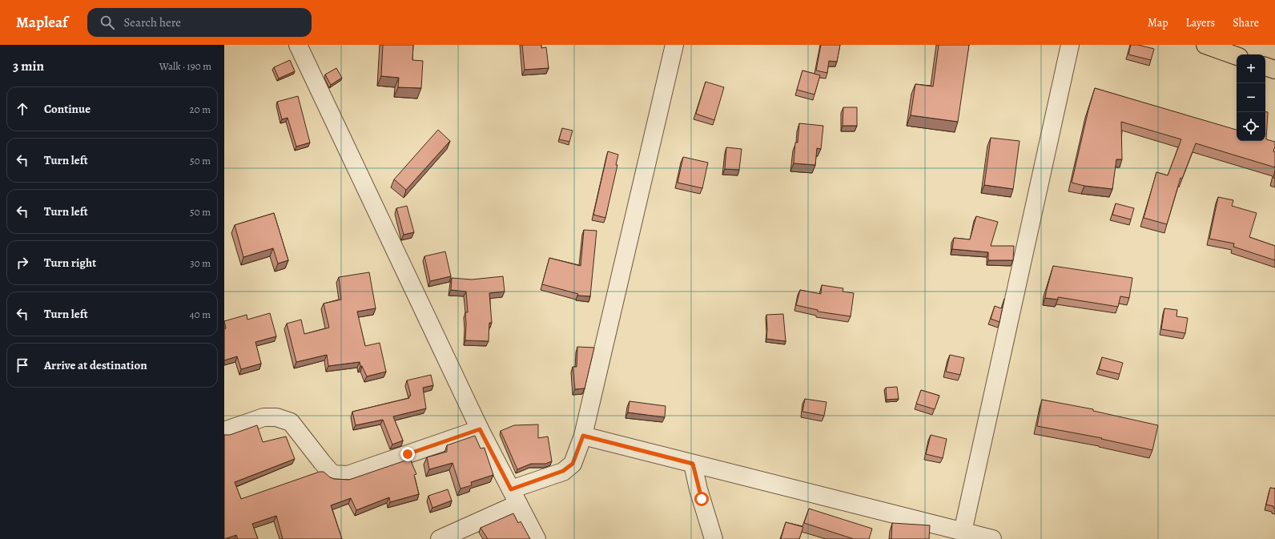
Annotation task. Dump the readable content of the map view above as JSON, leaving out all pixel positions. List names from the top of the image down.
{
  "page": {
    "header": "Mapleaf",
    "search": "Search here",
    "nav": ["Map", "Layers", "Share"],
    "heading": ["3 min", "Walk · 190 m"],
    "map_buttons": ["+", "−"],
    "list": [
      ["Continue", "20 m"],
      ["Turn left", "50 m"],
      ["Turn left", "50 m"],
      ["Turn right", "30 m"],
      ["Turn left", "40 m"],
      "Arrive at destination"
    ]
  }
}
